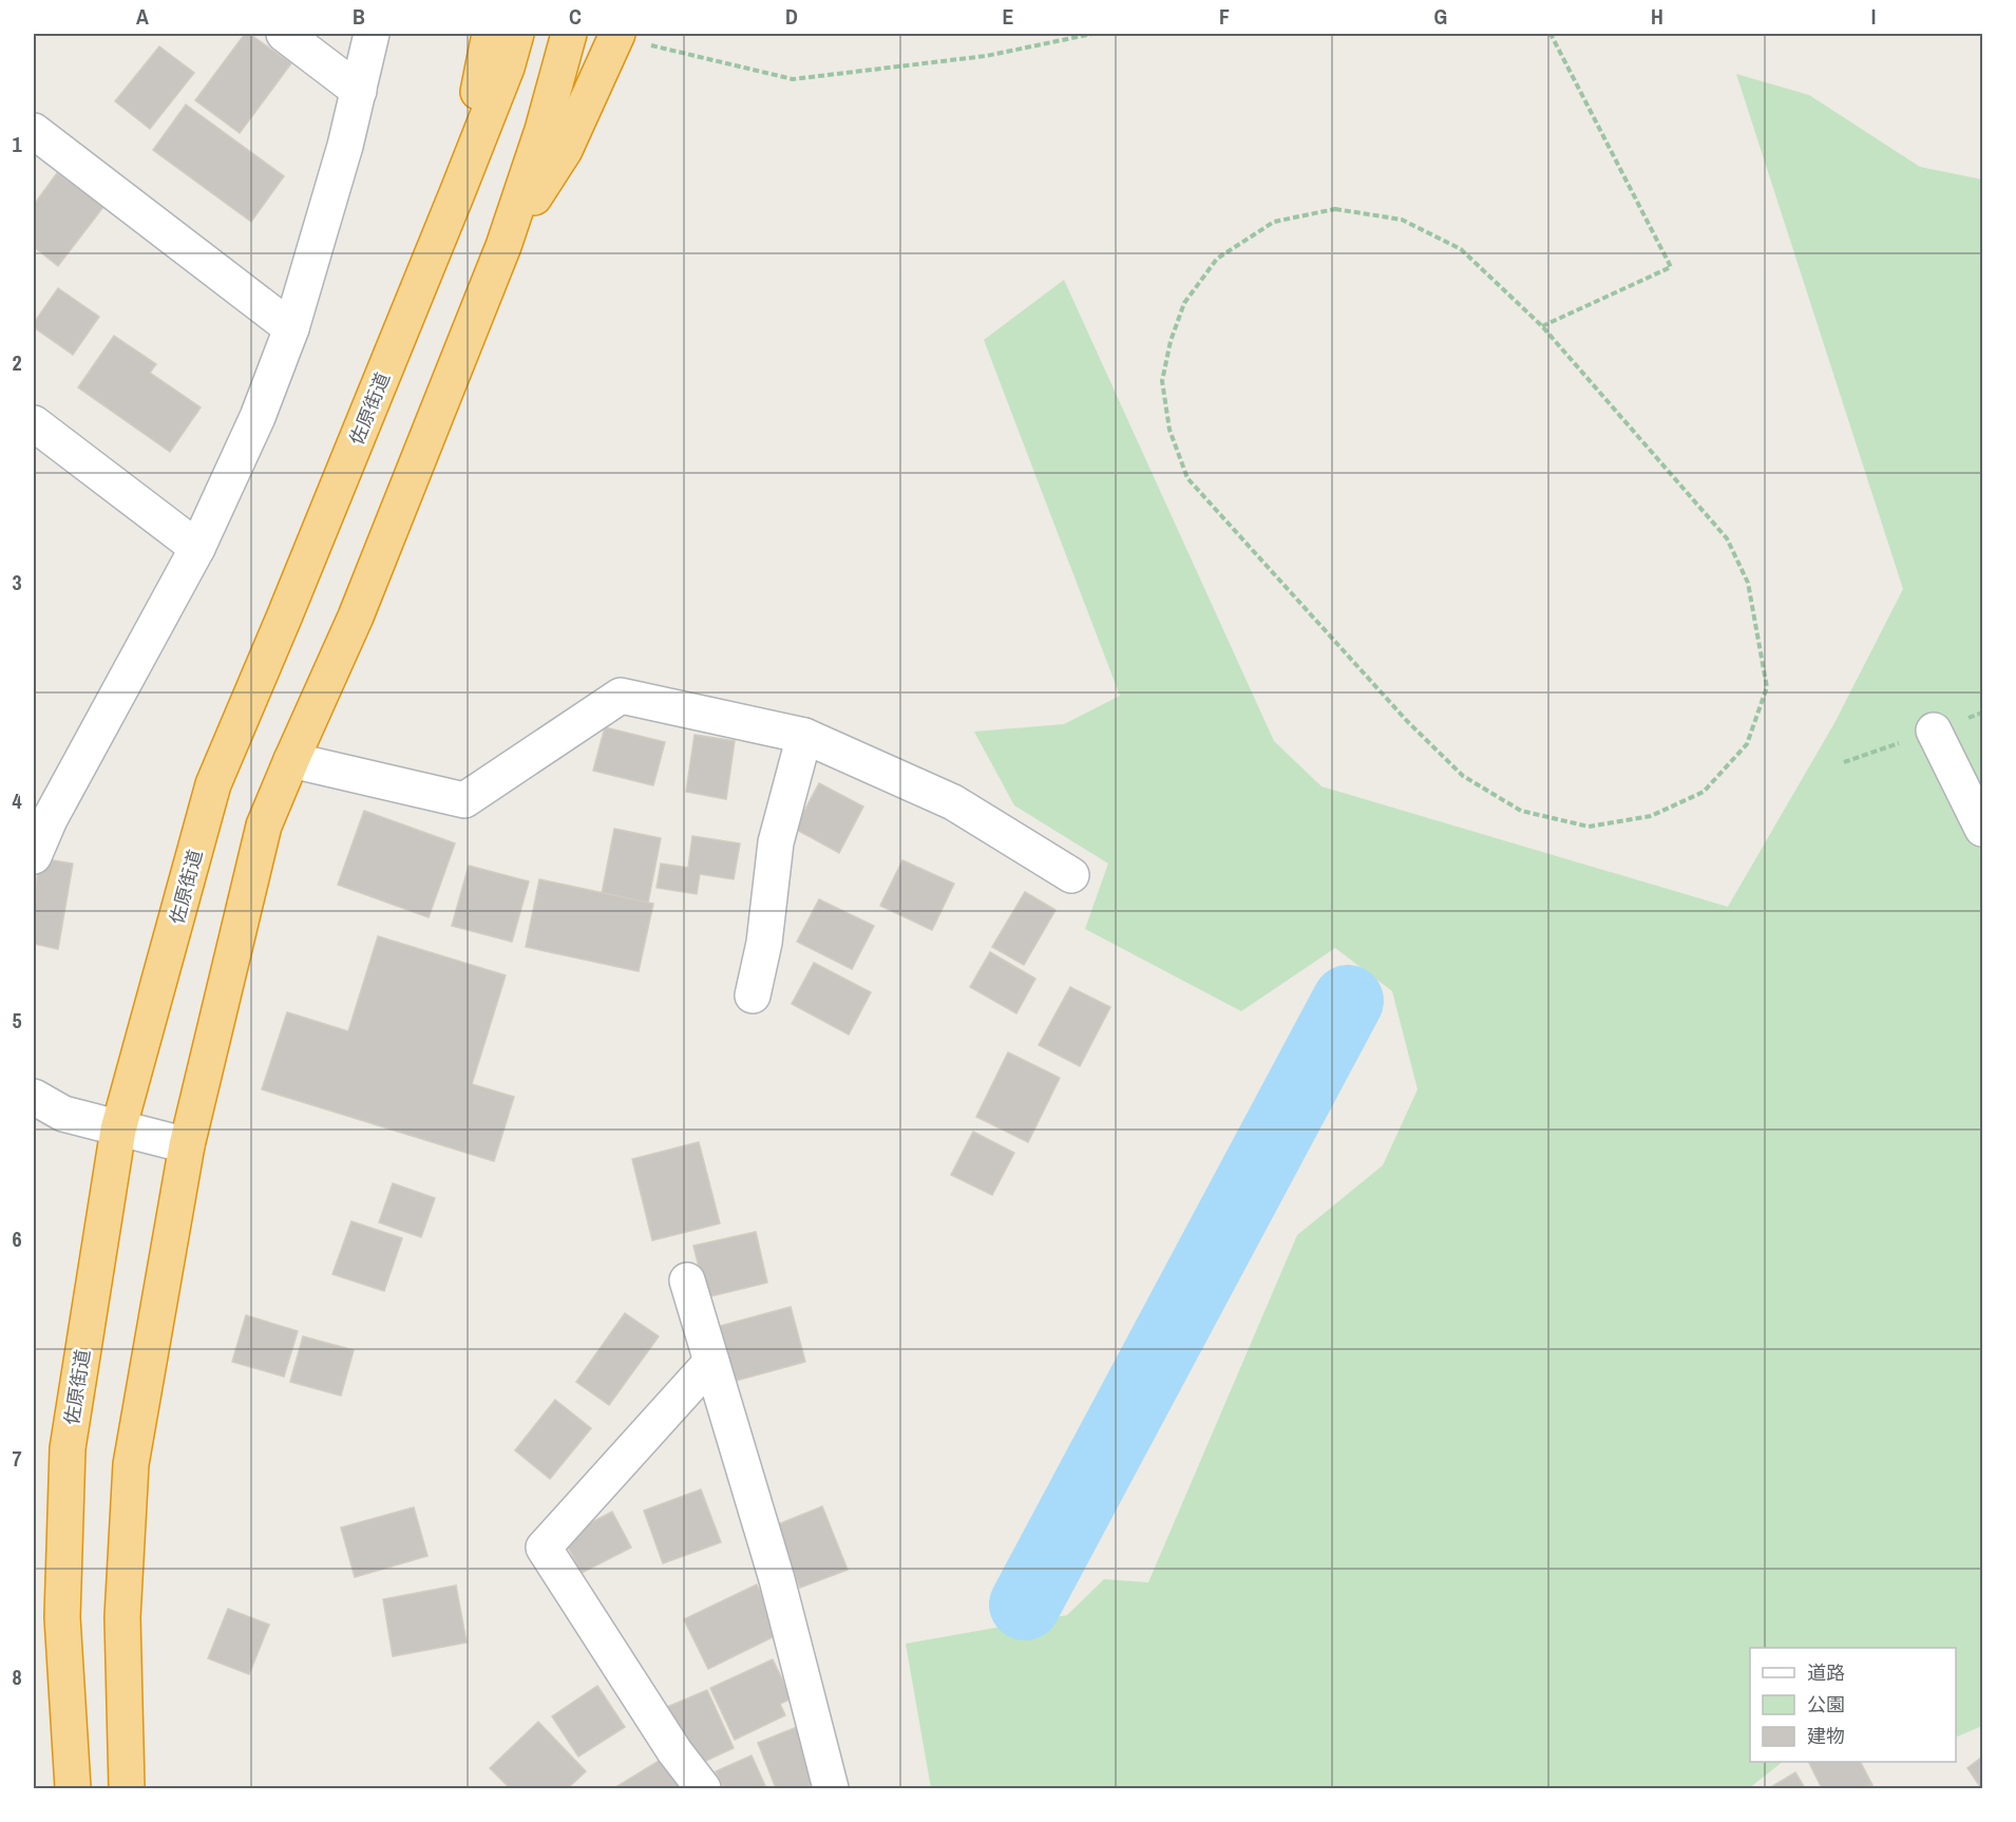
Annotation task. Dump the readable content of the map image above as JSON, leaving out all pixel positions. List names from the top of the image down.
{
  "streets": {
    "highway": ["佐原街道"]
  },
  "legend": ["道路", "公園", "建物"],
  "grid": {
    "columns": [
      "A",
      "B",
      "C",
      "D",
      "E",
      "F",
      "G",
      "H",
      "I"
    ],
    "rows": [
      "1",
      "2",
      "3",
      "4",
      "5",
      "6",
      "7",
      "8"
    ]
  }
}
